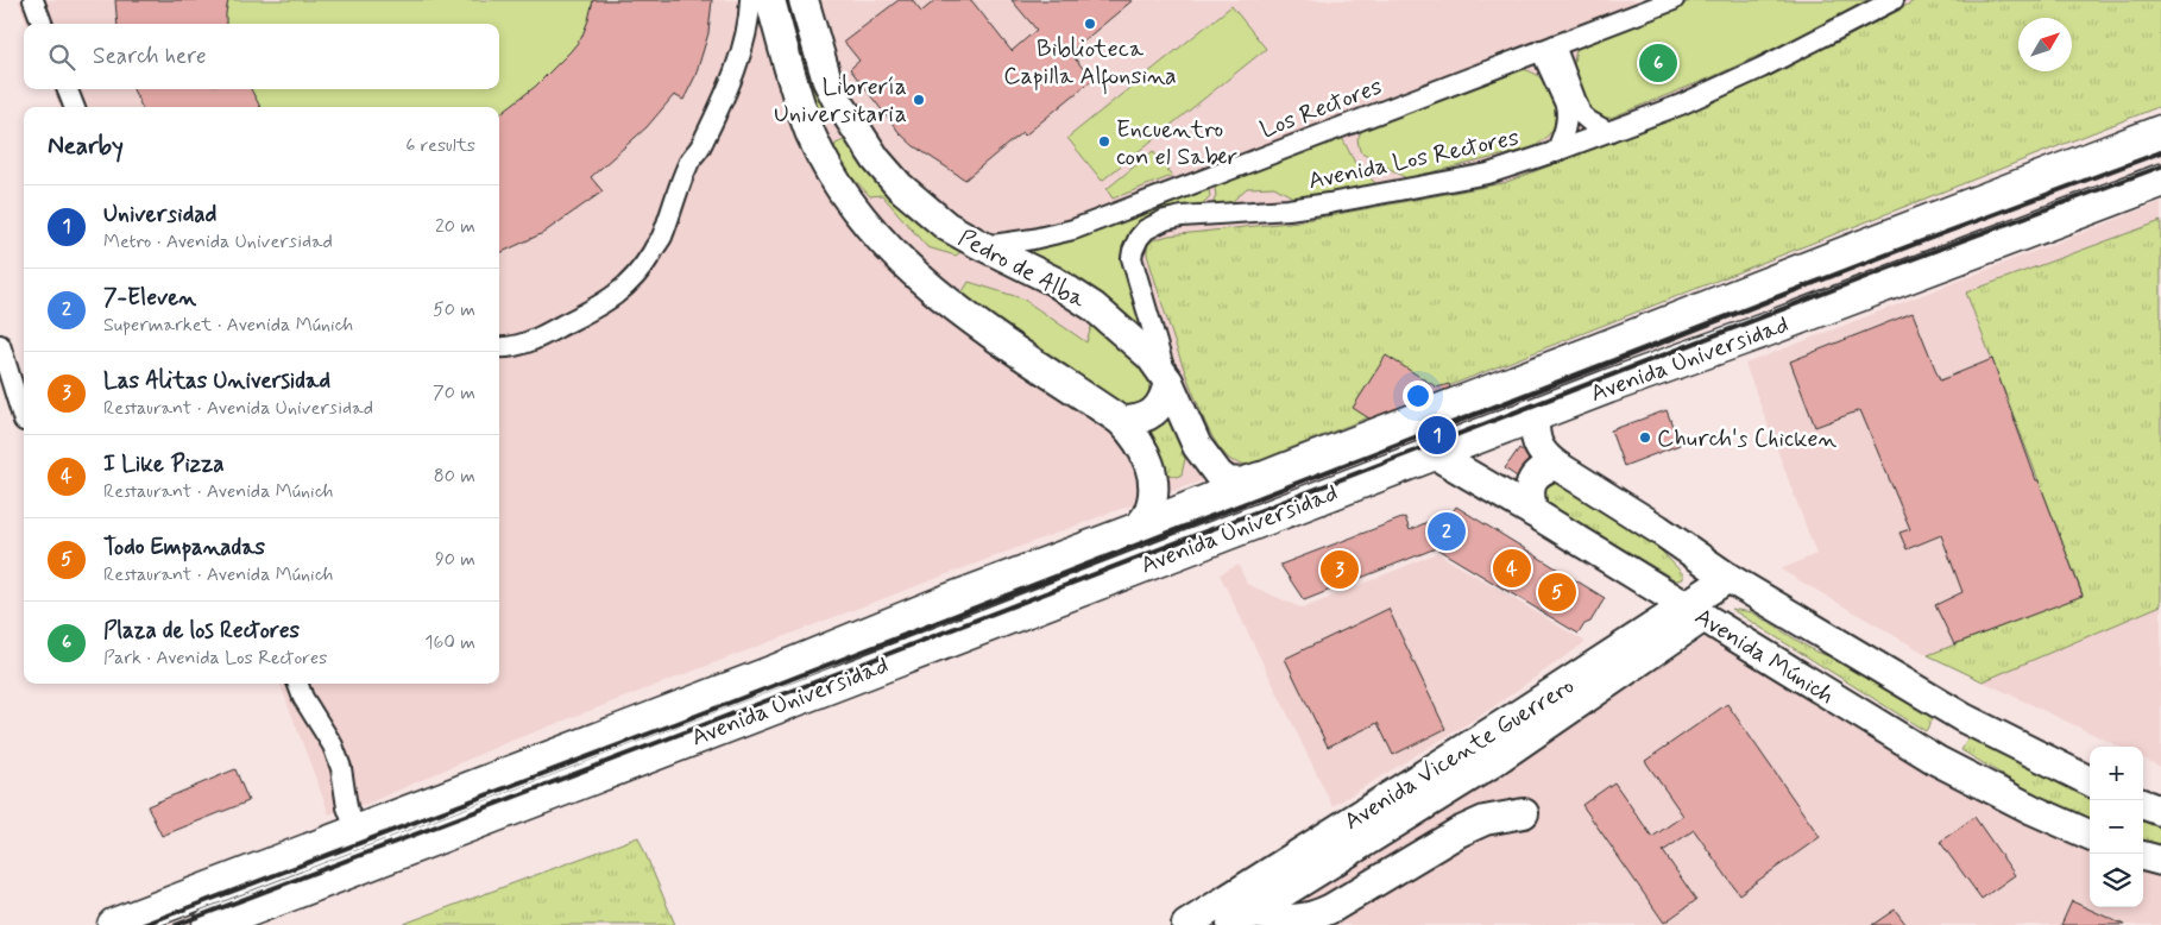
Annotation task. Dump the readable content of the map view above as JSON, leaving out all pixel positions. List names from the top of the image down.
{
  "streets": {
    "highway": ["Avenida Universidad"],
    "main road": ["Pedro de Alba", "Avenida Múnich", "Avenida Vicente Guerrero"],
    "street": ["Los Rectores", "Avenida Los Rectores"]
  },
  "crossings": [
    ["Los Rectores", "Pedro de Alba"],
    ["Avenida Los Rectores", "Pedro de Alba"],
    ["Pedro de Alba", "Avenida Universidad"],
    ["Avenida Múnich", "Avenida Vicente Guerrero"]
  ],
  "places": [
    "Biblioteca Capilla Alfonsina",
    "Librería Universitaria",
    "Encuentro con el Saber",
    "Church's Chicken"
  ],
  "north": "top right",
  "page": {
    "search": "Search here",
    "pins": [
      "6",
      "1",
      "2",
      "4",
      "3",
      "5"
    ],
    "heading": ["Nearby", "6 results"],
    "list": [
      {
        "mark": "1",
        "name": "Universidad",
        "note": "Metro · Avenida Universidad",
        "value": "20 m"
      },
      {
        "mark": "2",
        "name": "7-Eleven",
        "note": "Supermarket · Avenida Múnich",
        "value": "50 m"
      },
      {
        "mark": "3",
        "name": "Las Alitas Universidad",
        "note": "Restaurant · Avenida Universidad",
        "value": "70 m"
      },
      {
        "mark": "4",
        "name": "I Like Pizza",
        "note": "Restaurant · Avenida Múnich",
        "value": "80 m"
      },
      {
        "mark": "5",
        "name": "Todo Empanadas",
        "note": "Restaurant · Avenida Múnich",
        "value": "90 m"
      },
      {
        "mark": "6",
        "name": "Plaza de los Rectores",
        "note": "Park · Avenida Los Rectores",
        "value": "160 m"
      }
    ],
    "map_buttons": ["+", "−"]
  }
}
